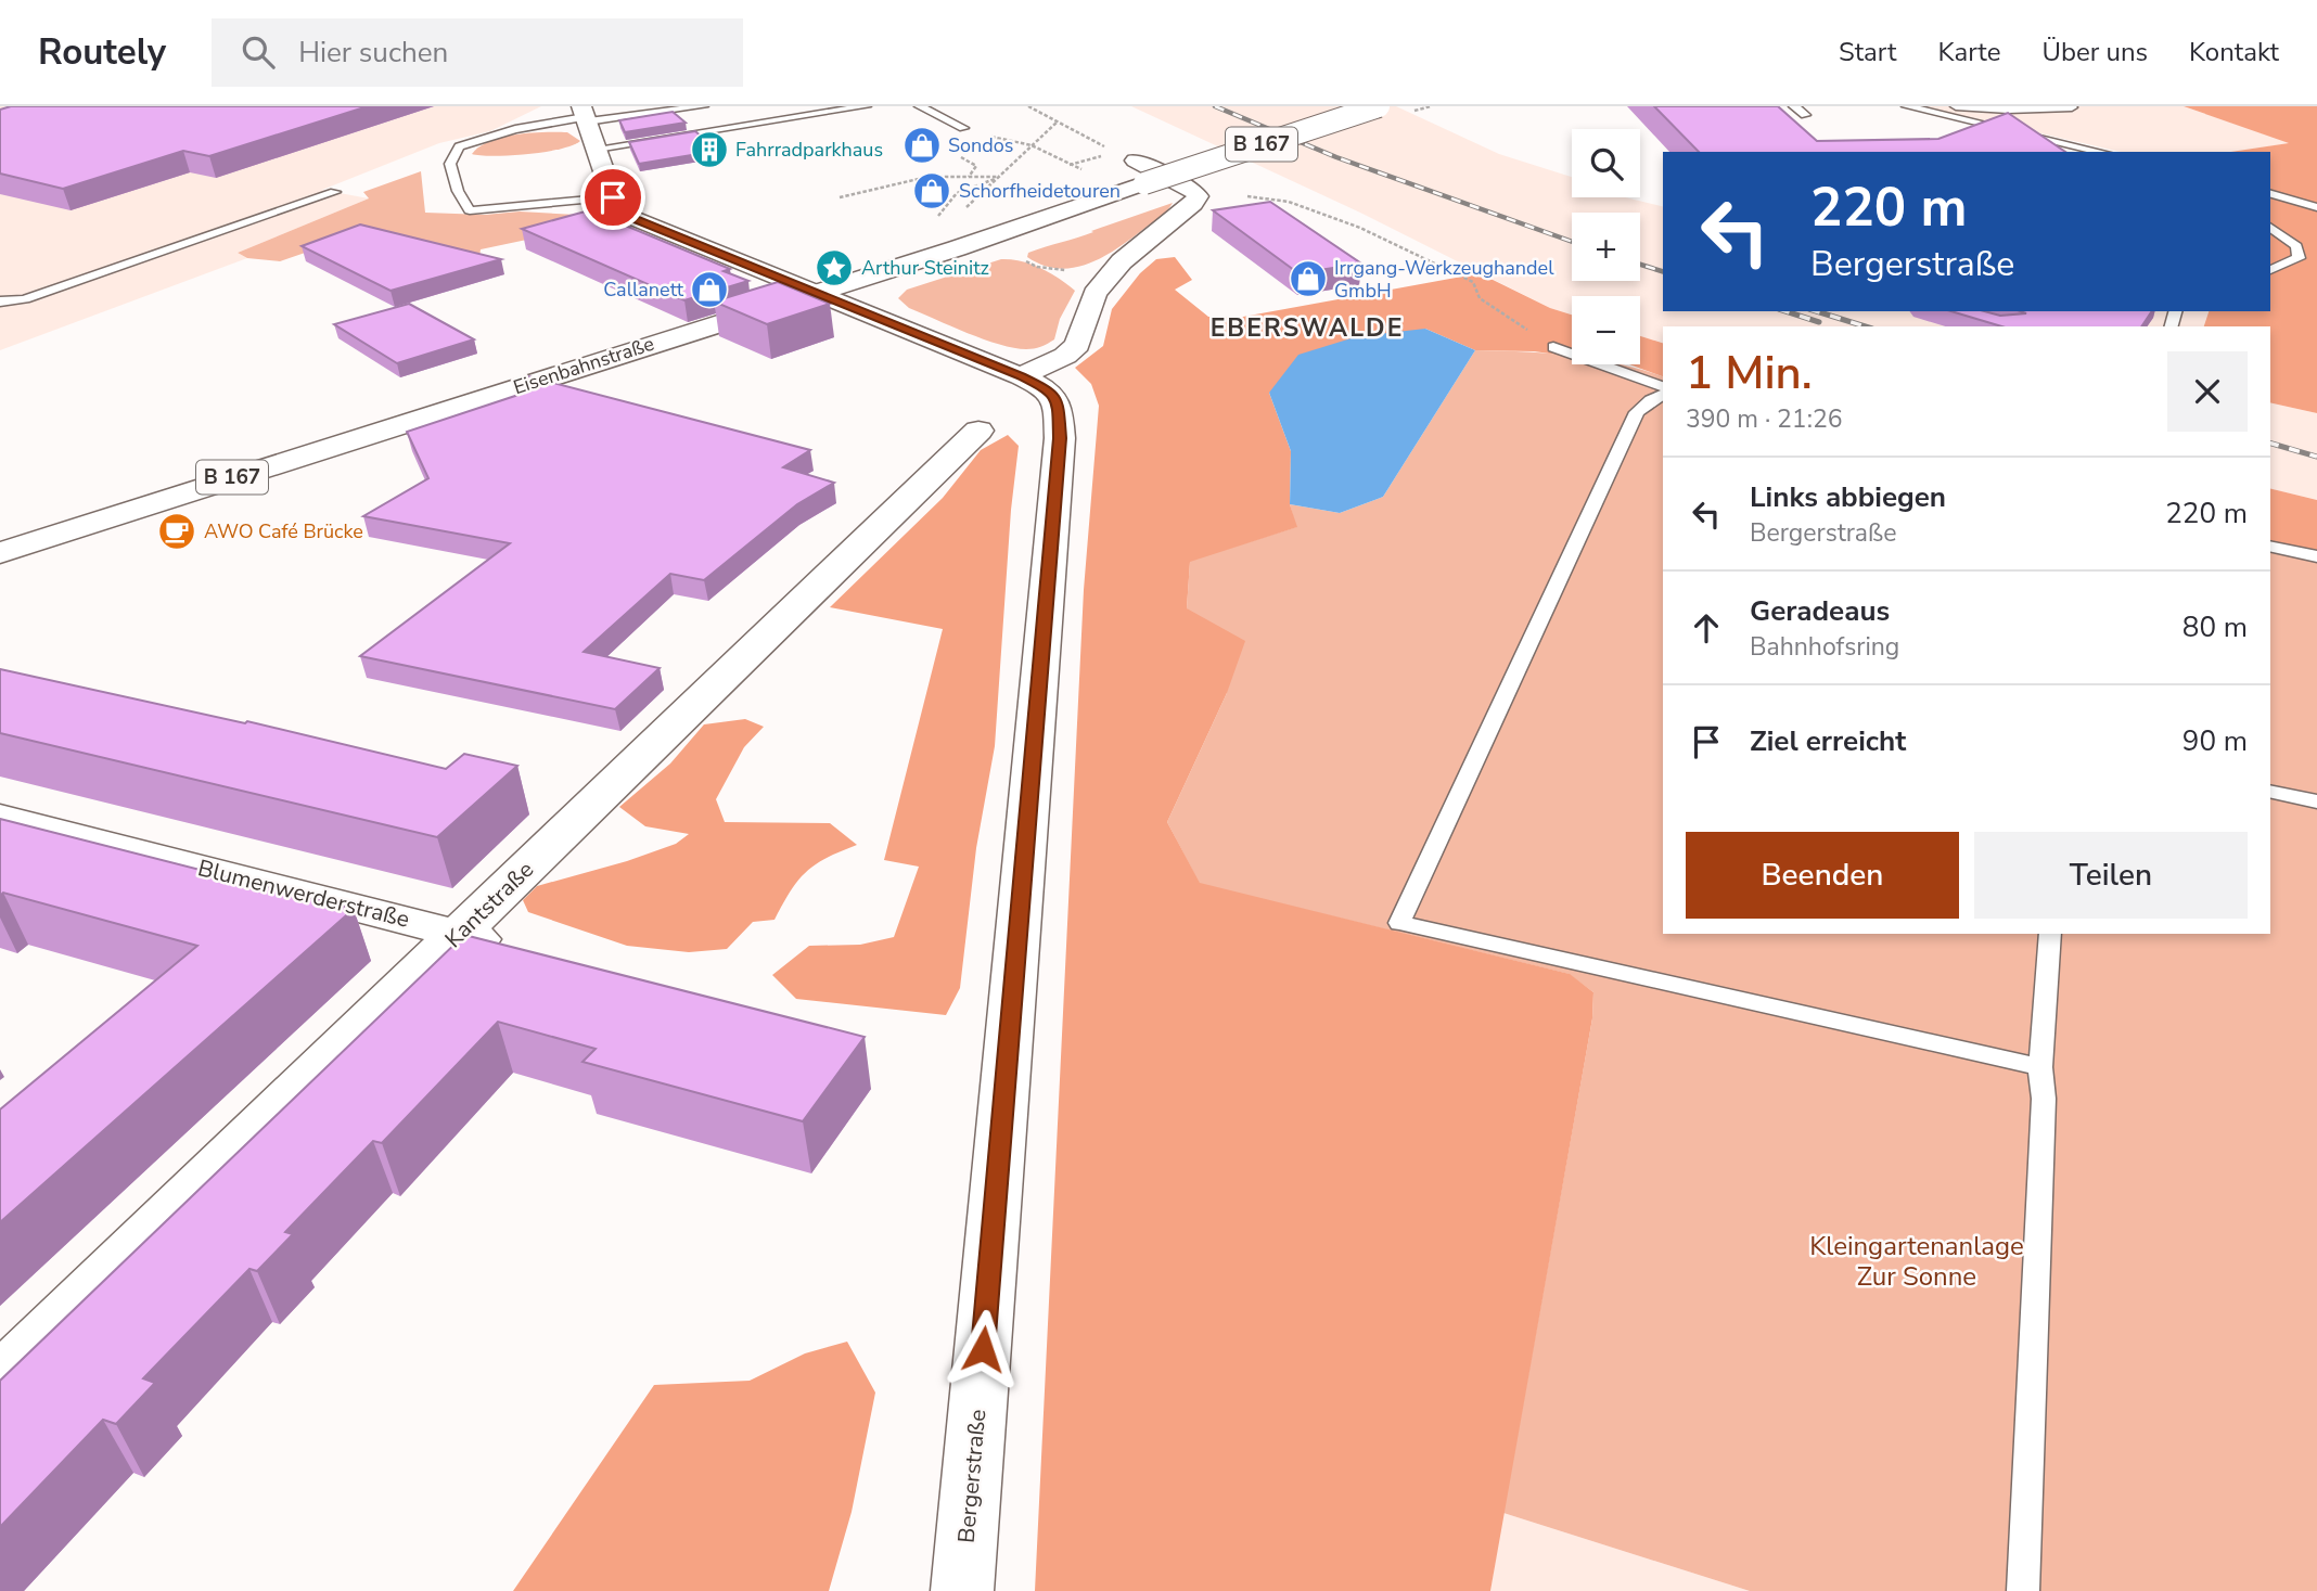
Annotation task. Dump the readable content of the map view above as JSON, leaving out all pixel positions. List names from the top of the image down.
{
  "streets": {
    "street": [
      "B 167",
      "Eisenbahnstraße",
      "Blumenwerderstraße",
      "Kantstraße",
      "Bergerstraße"
    ]
  },
  "crossings": [
    ["Eisenbahnstraße", "Bergerstraße"],
    ["Blumenwerderstraße", "Kantstraße"]
  ],
  "districts": ["EBERSWALDE"],
  "parks": ["Kleingartenanlage Zur Sonne"],
  "places": {
    "shop": [
      "Sondos",
      "Schorfheidetouren",
      "Irrgang-Werkzeughandel GmbH",
      "Callanett"
    ],
    "building": ["Fahrradparkhaus"],
    "place": ["Arthur Steinitz"],
    "cafe": ["AWO Café Brücke"]
  },
  "page": {
    "header": "Routely",
    "search": "Hier suchen",
    "nav": [
      "Start",
      "Karte",
      "Über uns",
      "Kontakt"
    ],
    "map_buttons": ["+", "−"],
    "turn": ["220 m", "Bergerstraße"],
    "heading": ["1 Min.", "390 m · 21:26"],
    "list": [
      {
        "name": "Links abbiegen",
        "note": "Bergerstraße",
        "value": "220 m"
      },
      {
        "name": "Geradeaus",
        "note": "Bahnhofsring",
        "value": "80 m"
      },
      {
        "name": "Ziel erreicht",
        "value": "90 m"
      }
    ],
    "buttons": ["Beenden", "Teilen"]
  }
}
